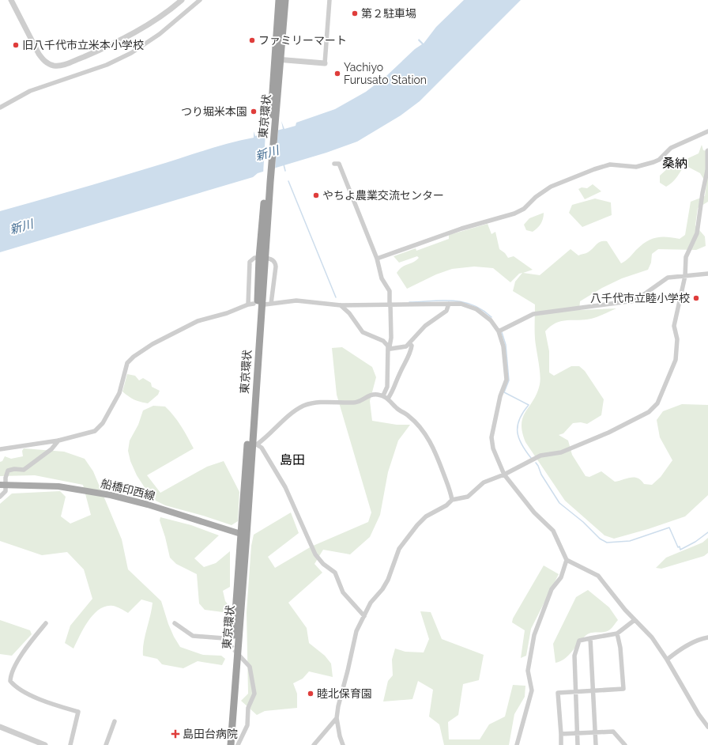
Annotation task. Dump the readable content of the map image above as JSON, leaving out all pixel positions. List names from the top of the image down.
{
  "streets": {
    "highway": ["東京環状"],
    "main road": ["船橋印西線"]
  },
  "crossings": [
    ["東京環状", "船橋印西線"]
  ],
  "districts": ["桑納", "島田"],
  "water": ["新川"],
  "places": {
    "other": [
      "第２駐車場",
      "ファミリーマート",
      "旧八千代市立米本小学校",
      "Yachiyo Furusato Station",
      "つり堀米本園",
      "やちよ農業交流センター",
      "八千代市立睦小学校",
      "睦北保育園"
    ],
    "health": ["島田台病院"]
  }
}
